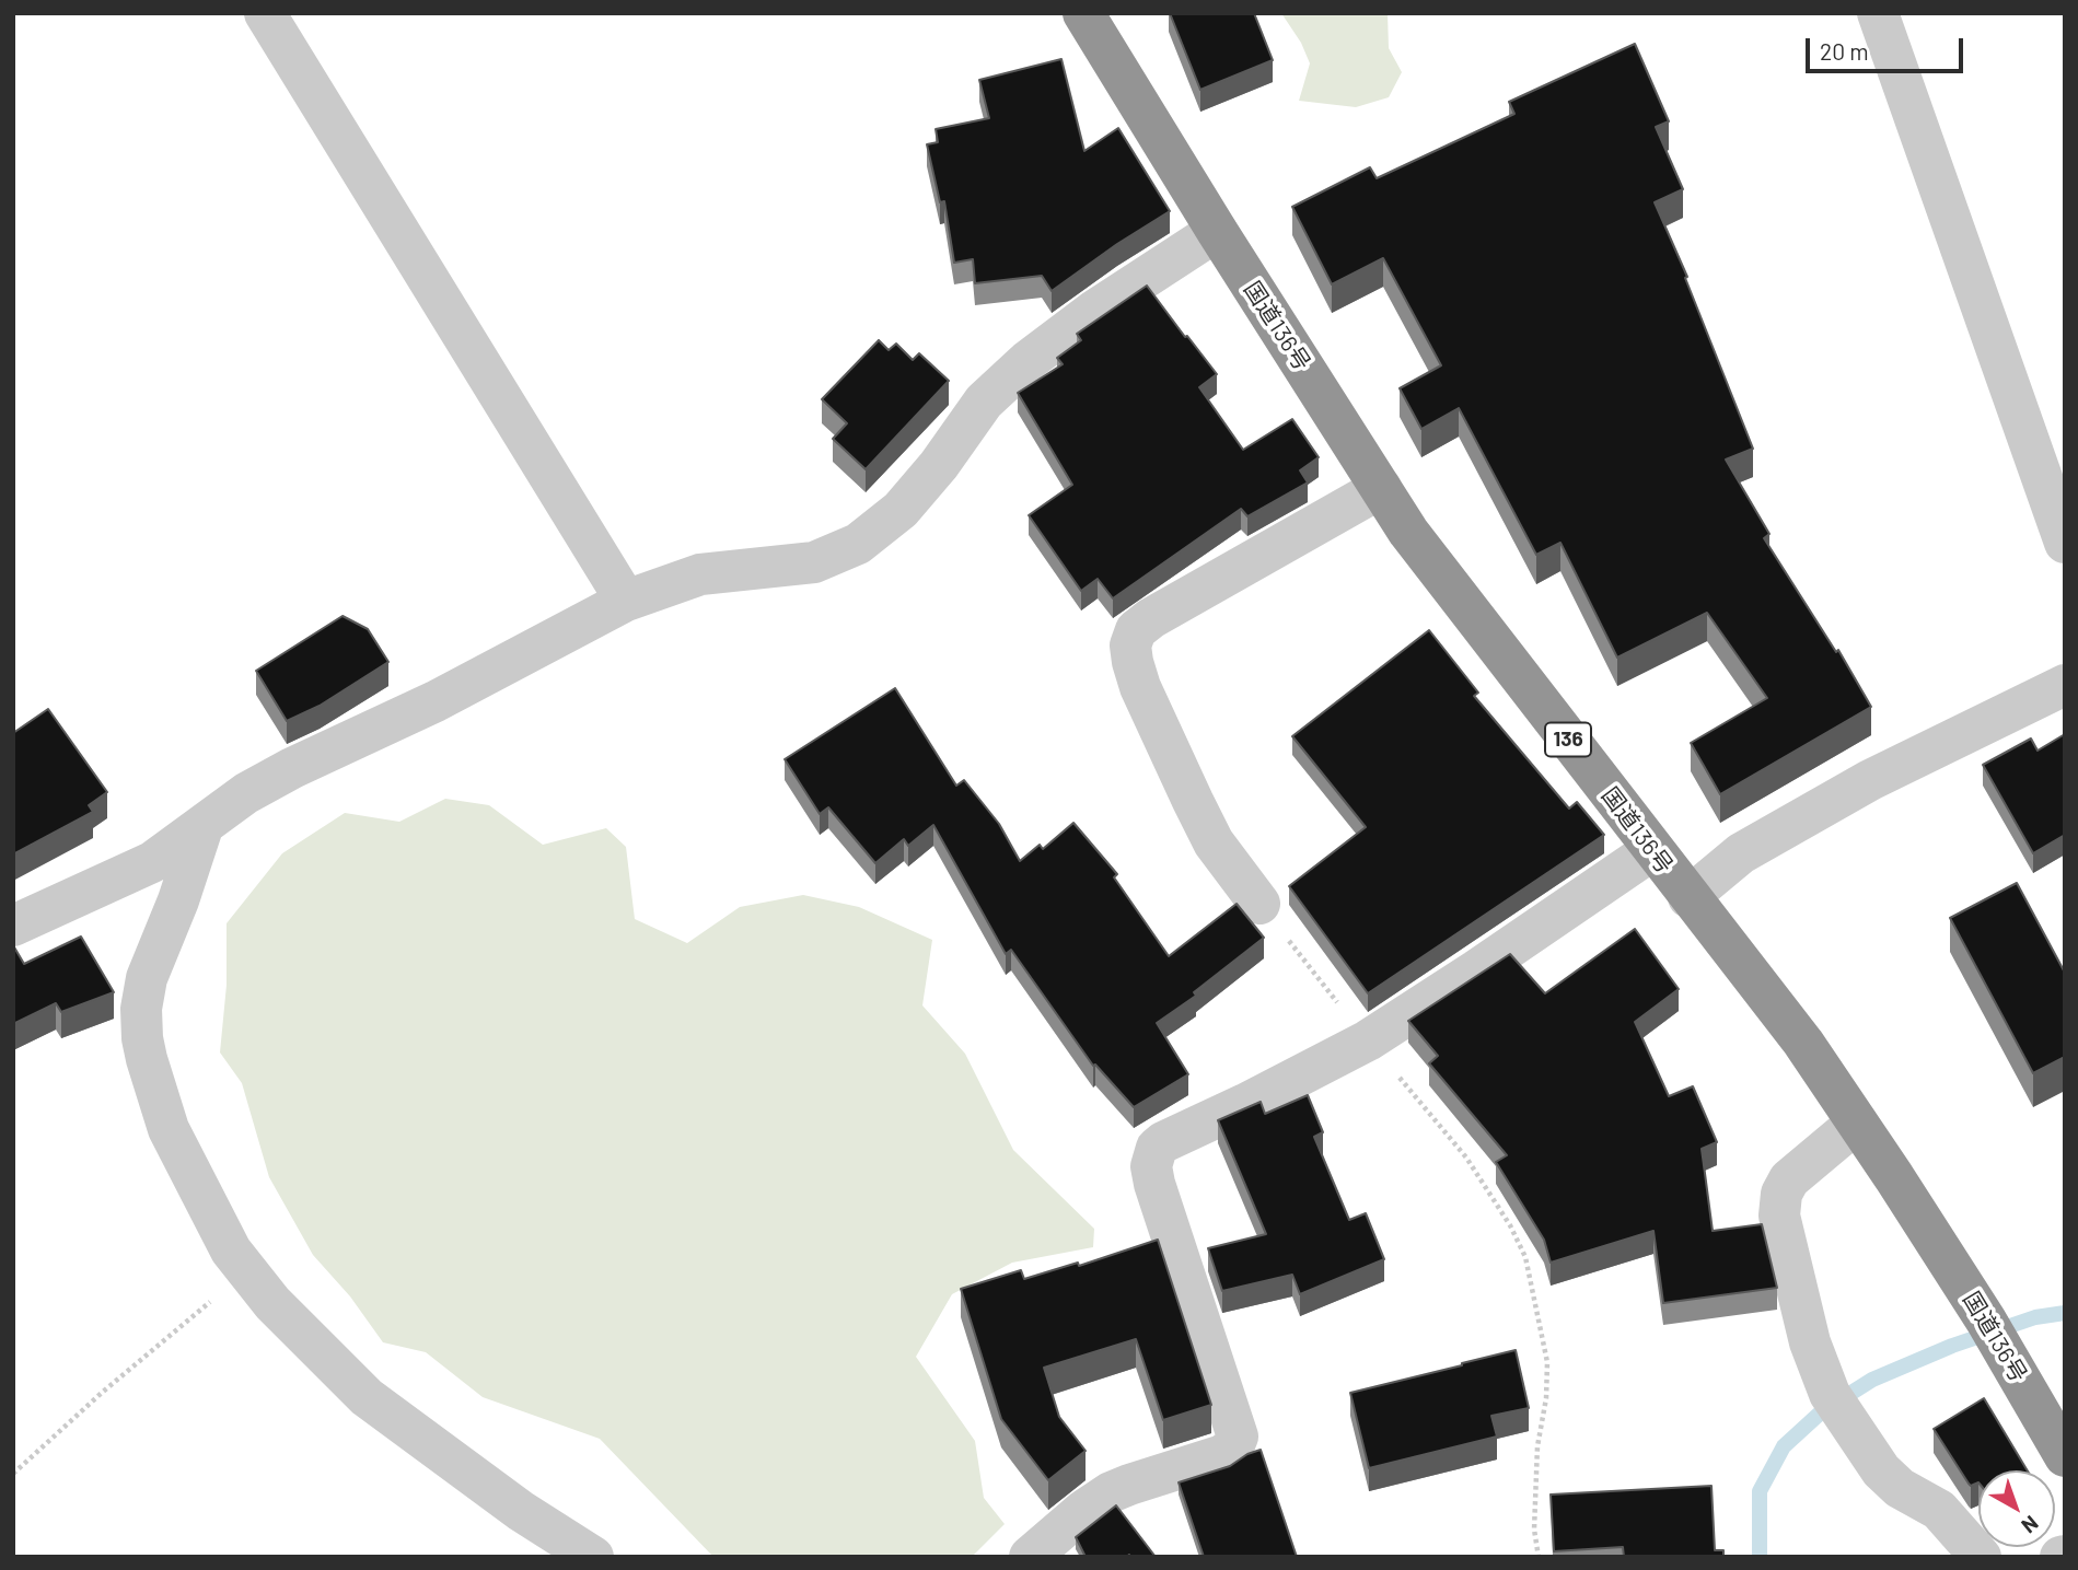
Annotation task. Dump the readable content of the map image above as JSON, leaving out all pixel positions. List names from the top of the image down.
{
  "streets": {
    "highway": ["国道136号", "136"]
  },
  "scale_bar": "20 m",
  "north": "bottom right"
}
